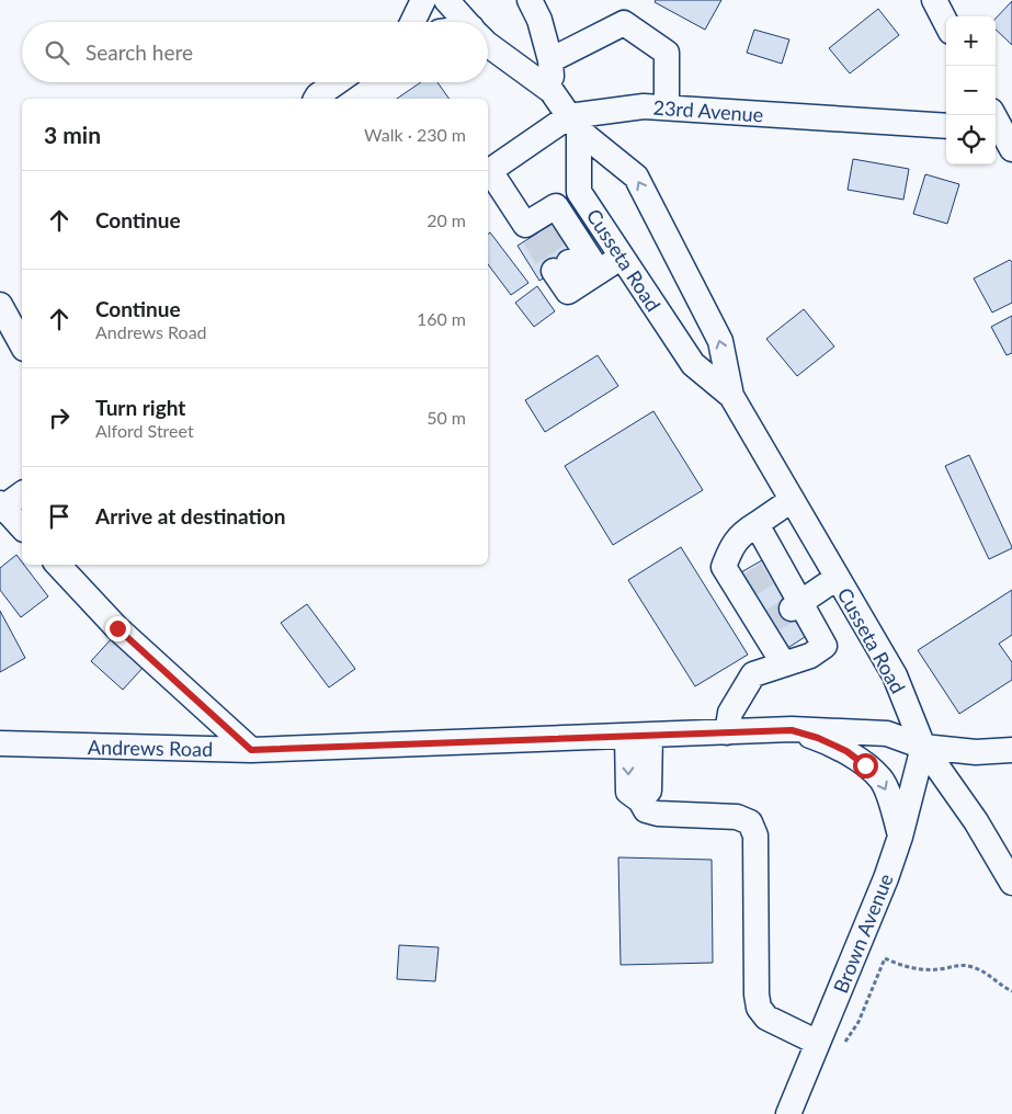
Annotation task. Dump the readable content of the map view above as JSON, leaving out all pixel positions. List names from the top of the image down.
{
  "streets": {
    "street": [
      "23rd Avenue",
      "Cusseta Road",
      "Andrews Road",
      "Brown Avenue"
    ]
  },
  "crossings": [
    ["23rd Avenue", "Cusseta Road"],
    ["Cusseta Road", "Andrews Road"],
    ["Cusseta Road", "Brown Avenue"],
    ["Andrews Road", "Brown Avenue"]
  ],
  "page": {
    "map_buttons": ["+", "−"],
    "search": "Search here",
    "heading": ["3 min", "Walk · 230 m"],
    "list": [
      ["Continue", "20 m"],
      ["Continue", "Andrews Road", "160 m"],
      ["Turn right", "Alford Street", "50 m"],
      "Arrive at destination"
    ]
  }
}
